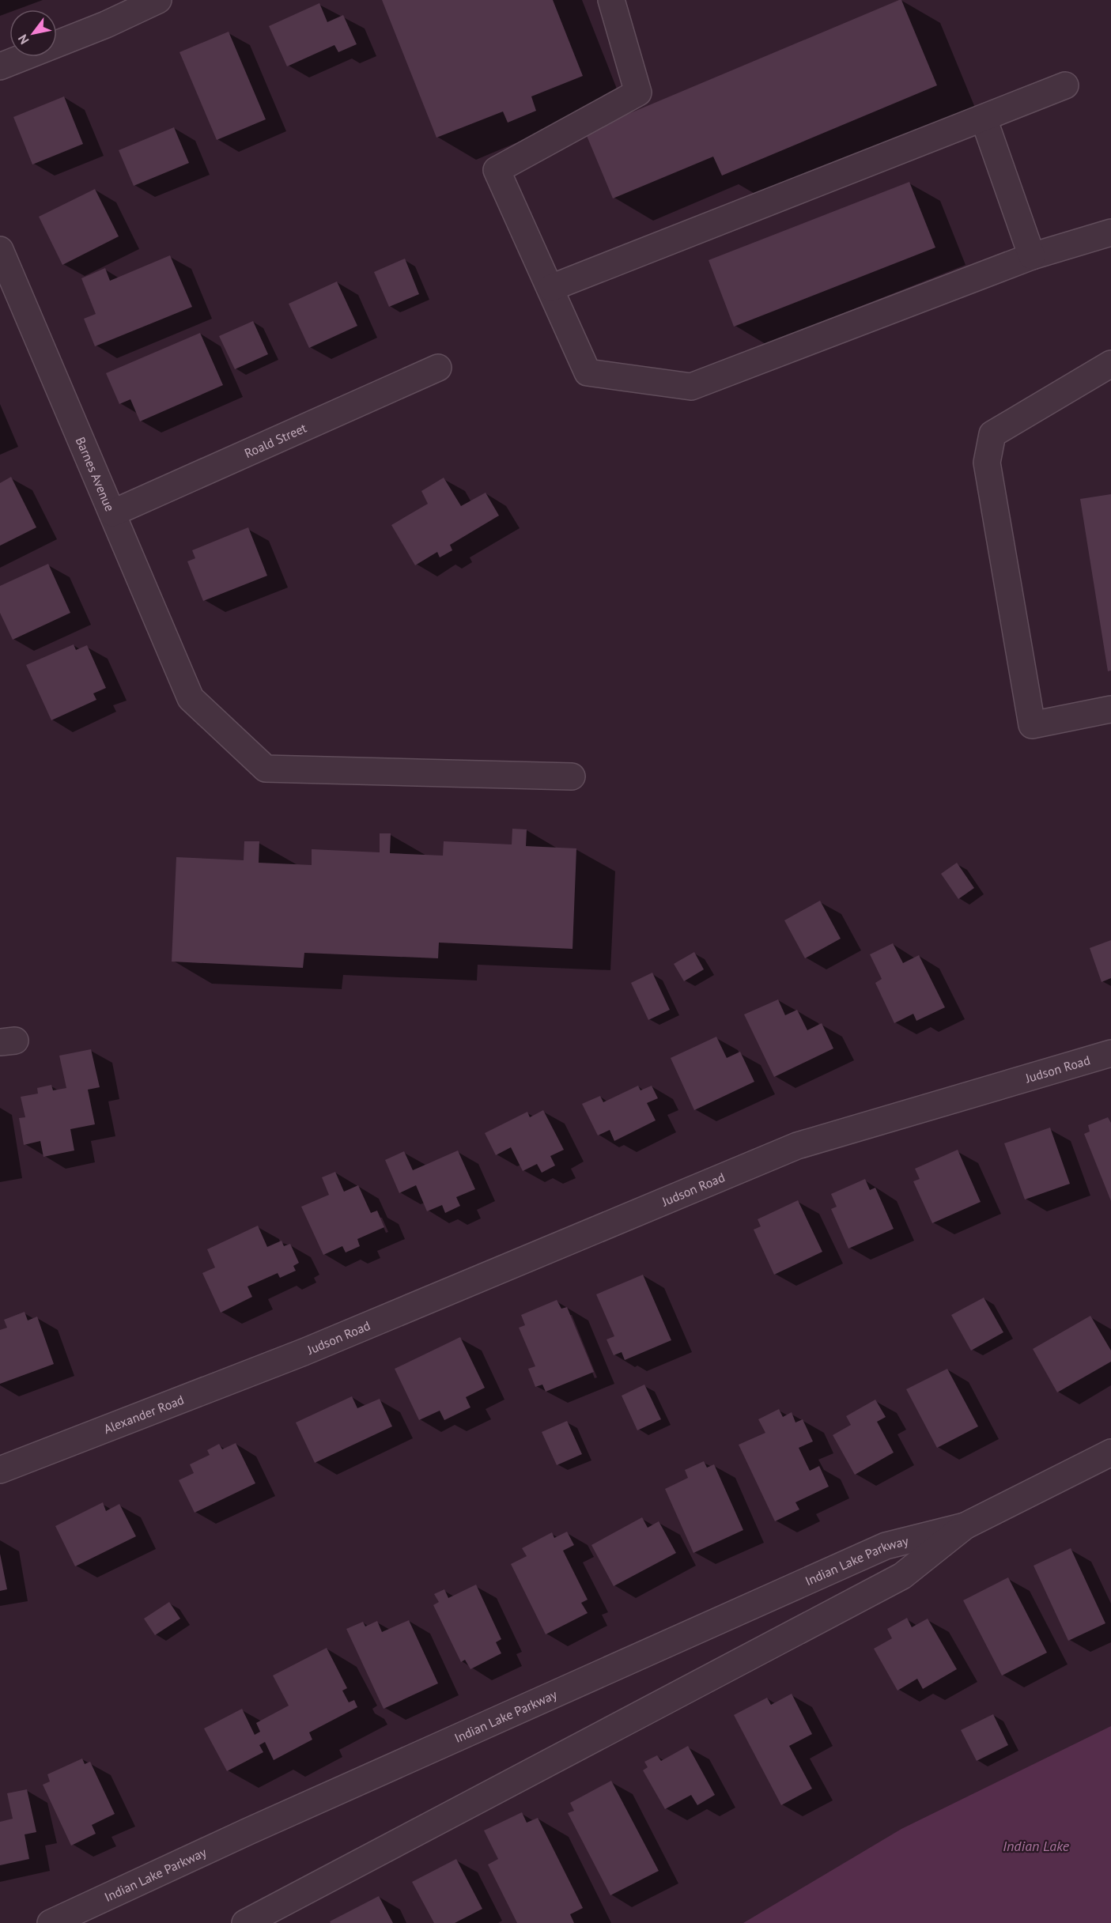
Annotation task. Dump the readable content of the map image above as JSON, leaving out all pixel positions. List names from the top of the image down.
{
  "streets": {
    "street": [
      "Roald Street",
      "Barnes Avenue",
      "Judson Road",
      "Alexander Road",
      "Indian Lake Parkway"
    ]
  },
  "crossings": [
    ["Roald Street", "Barnes Avenue"],
    ["Judson Road", "Alexander Road"]
  ],
  "water": ["Indian Lake"],
  "north": "bottom left"
}
